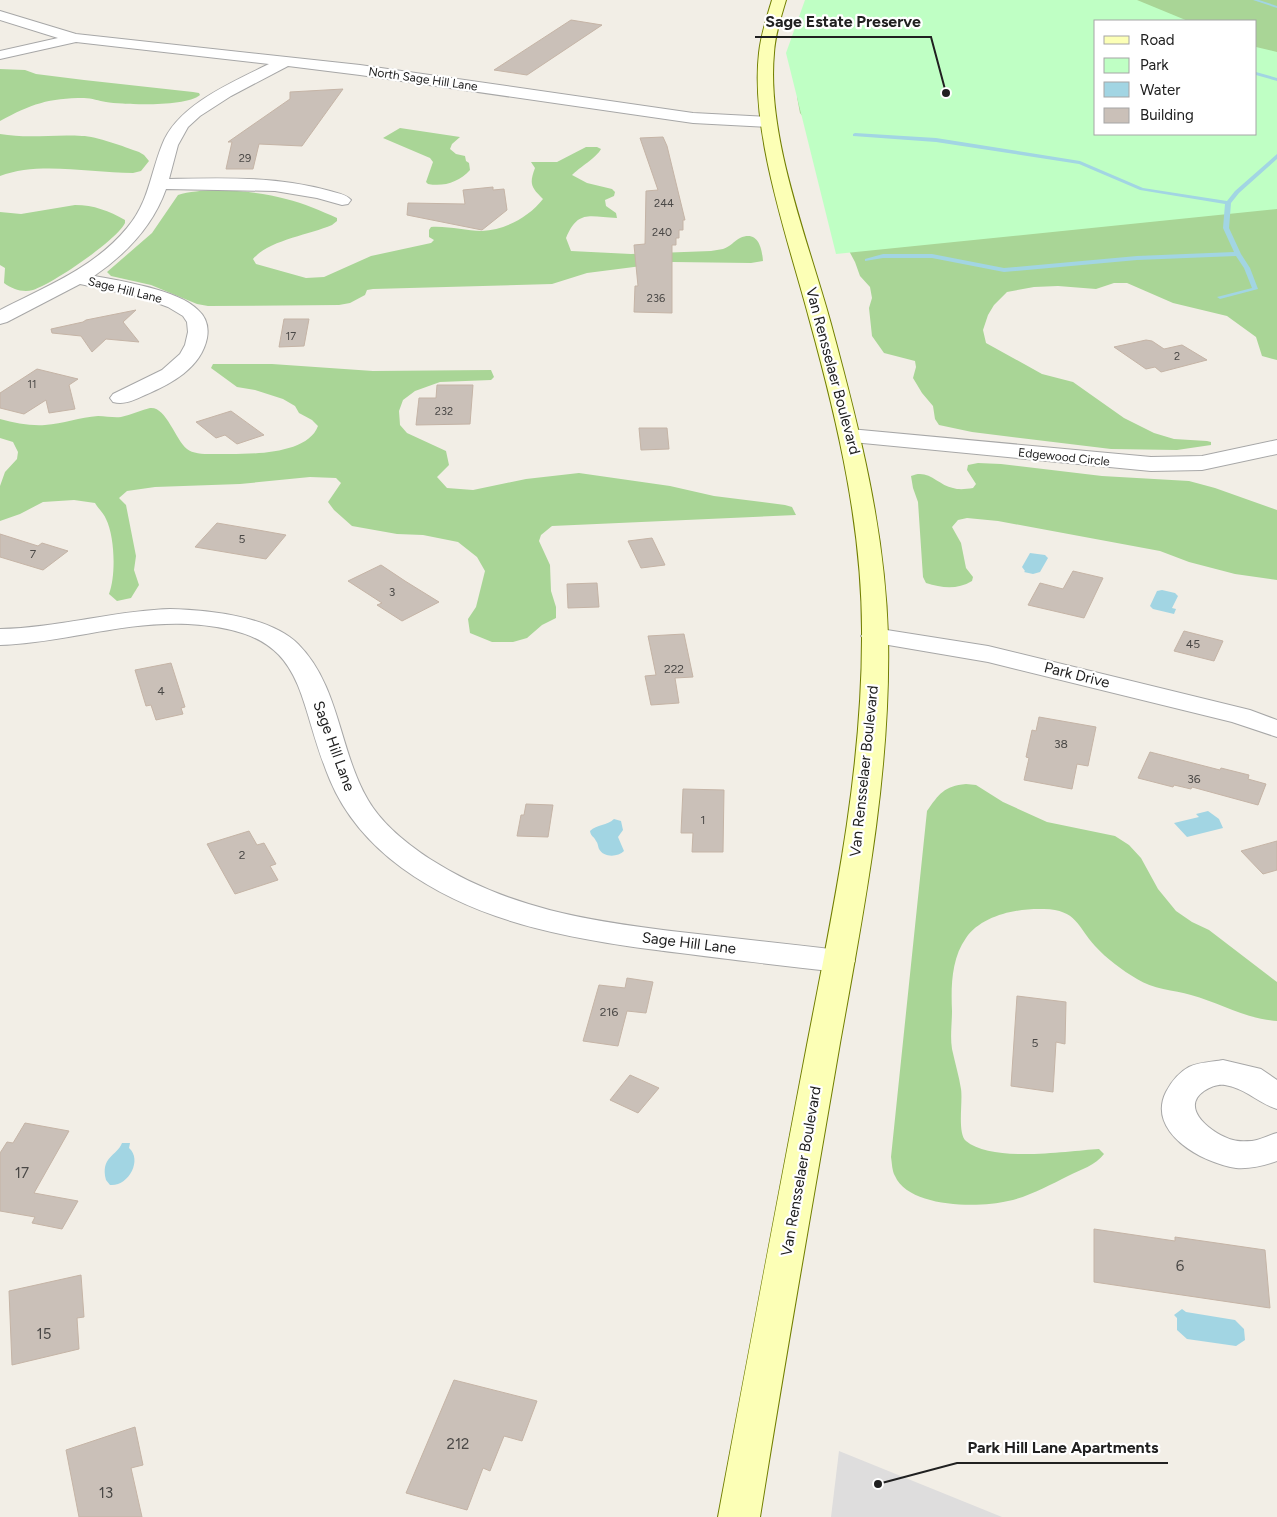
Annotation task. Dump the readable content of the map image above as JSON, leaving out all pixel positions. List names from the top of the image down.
{
  "streets": {
    "main road": ["Van Rensselaer Boulevard"],
    "street": [
      "North Sage Hill Lane",
      "Sage Hill Lane",
      "Edgewood Circle",
      "Park Drive"
    ]
  },
  "crossings": [
    ["North Sage Hill Lane", "Sage Hill Lane"],
    ["North Sage Hill Lane", "Van Rensselaer Boulevard"],
    ["Sage Hill Lane", "Van Rensselaer Boulevard"],
    ["Van Rensselaer Boulevard", "Edgewood Circle"],
    ["Van Rensselaer Boulevard", "Park Drive"]
  ],
  "places": ["Sage Estate Preserve", "Park Hill Lane Apartments"],
  "house_numbers": [
    "29",
    "244",
    "240",
    "236",
    "17",
    "2",
    "11",
    "232",
    "5",
    "7",
    "3",
    "45",
    "222",
    "4",
    "38",
    "36",
    "1",
    "2",
    "216",
    "5",
    "17",
    "6",
    "15",
    "212",
    "13"
  ],
  "legend": [
    "Road",
    "Park",
    "Water",
    "Building"
  ]
}
